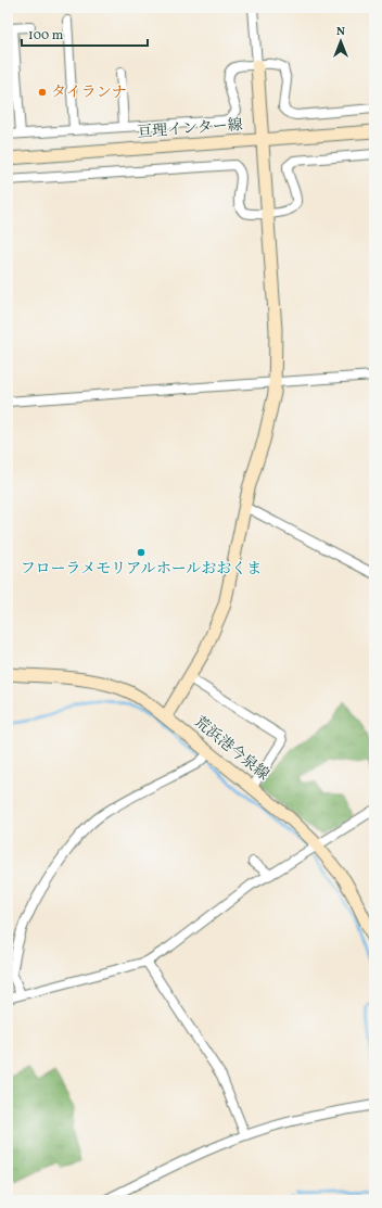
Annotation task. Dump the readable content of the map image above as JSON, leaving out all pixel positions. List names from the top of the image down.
{
  "streets": {
    "main road": ["亘理インター線", "荒浜港今泉線"]
  },
  "places": ["タイランナ", "フローラメモリアルホールおおくま"],
  "scale_bar": "100 m",
  "north": "top"
}
